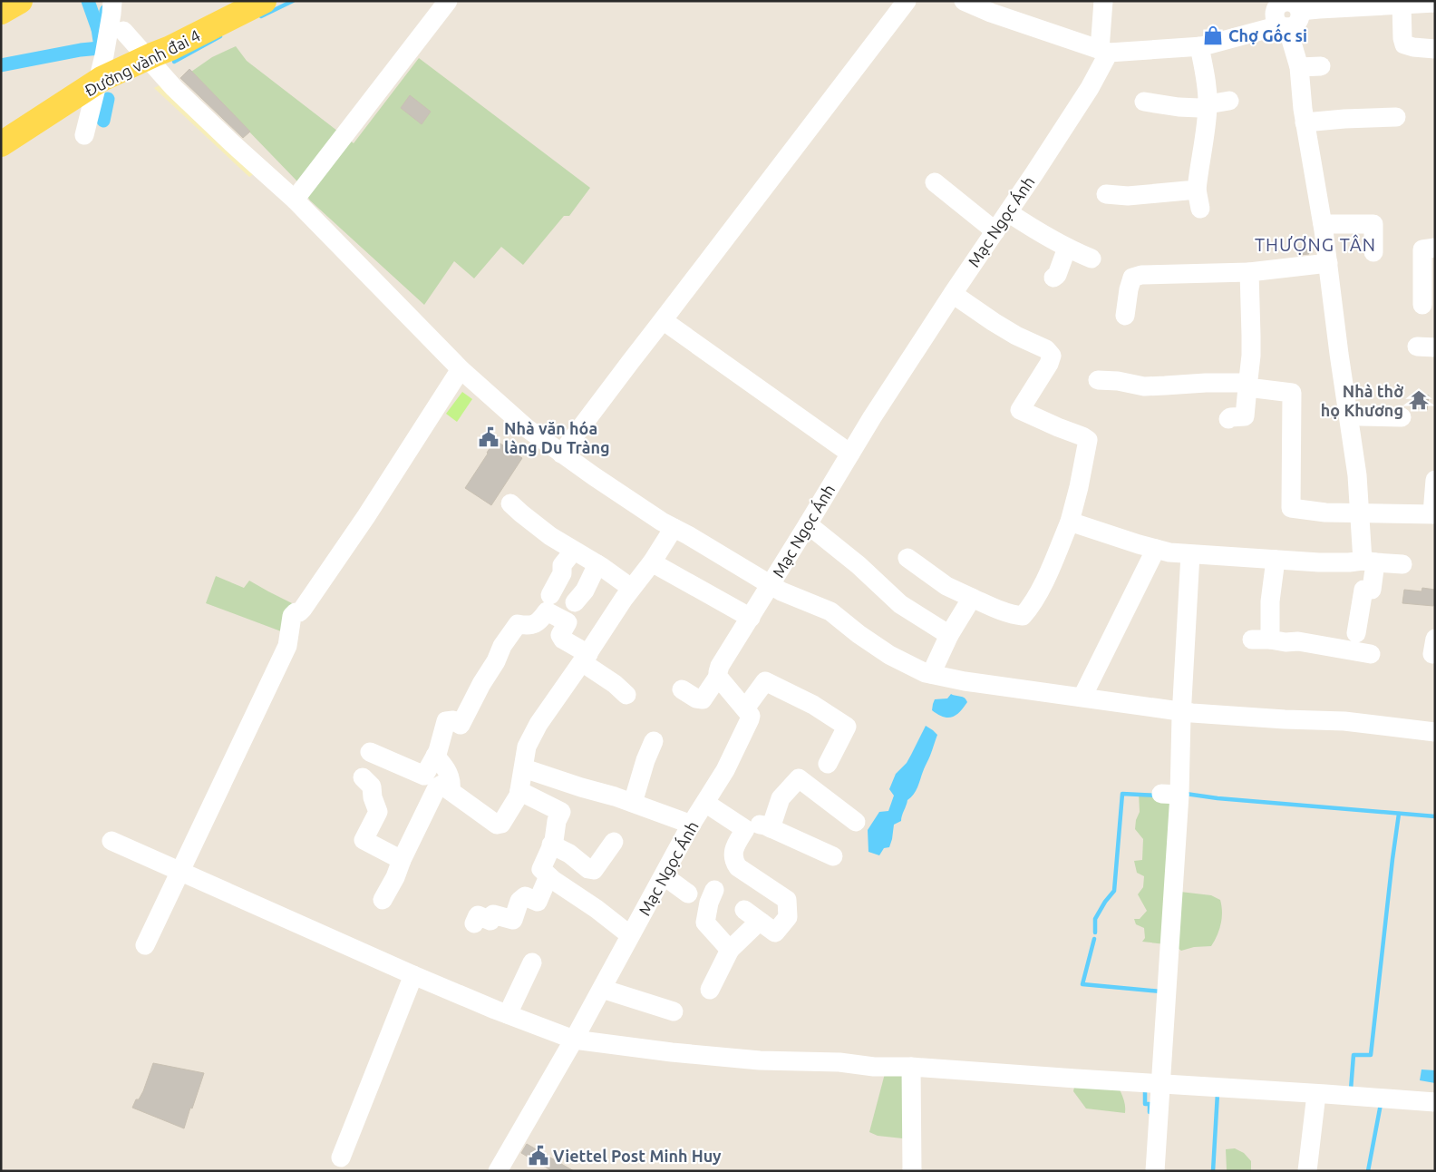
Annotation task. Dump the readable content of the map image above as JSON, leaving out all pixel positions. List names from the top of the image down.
{
  "streets": {
    "main road": ["Đường vành đai 4"],
    "street": ["Mạc Ngọc Ánh"]
  },
  "districts": ["THƯỢNG TÂN"],
  "places": {
    "shop": ["Chợ Gốc si"],
    "temple": ["Nhà thờ họ Khương"],
    "public building": ["Nhà văn hóa làng Du Tràng", "Viettel Post Minh Huy"]
  }
}
